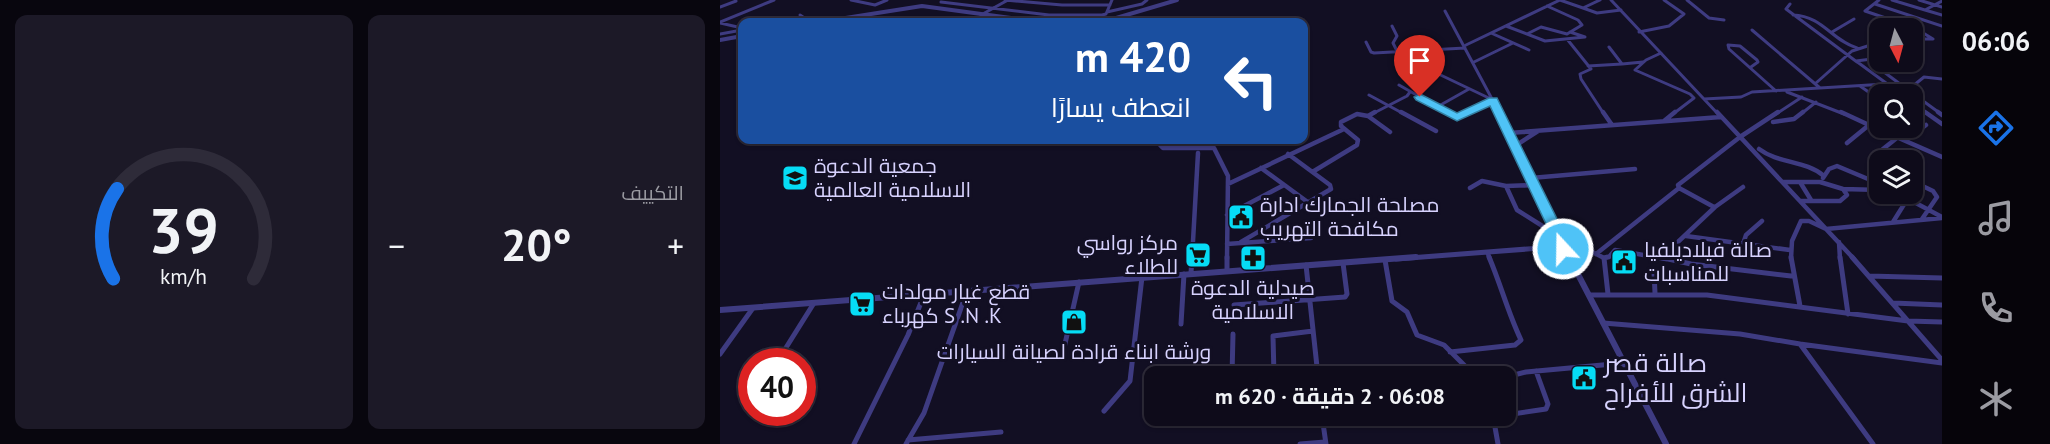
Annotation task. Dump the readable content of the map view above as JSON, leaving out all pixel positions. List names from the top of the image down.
{
  "places": {
    "school or university": ["جمعية الدعوة الاسلامية العالمية"],
    "public building": ["مصلحة الجمارك ادارة مكافحة التهريب", "صالة فيلاديلفيا للمناسبات", "صالة قصر الشرق للأفراح"],
    "supermarket": ["مركز رواسي للطلاء", "قطع غيار مولدات كهرباء S .N .K"],
    "pharmacy": ["صيدلية الدعوة الاسلامية"],
    "shop": ["ورشة ابناء قرادة لصيانة السيارات"]
  },
  "north": "bottom",
  "page": {
    "tabs": "06:06",
    "tile": "التكييف",
    "turn": ["420 m", "انعطف يسارًا"],
    "heat": ["−", "20°", "+"],
    "limit": "40",
    "trip": "06:08 · 2 دقيقة · 620 m",
    "gauge": ["39", "km/h"]
  }
}
